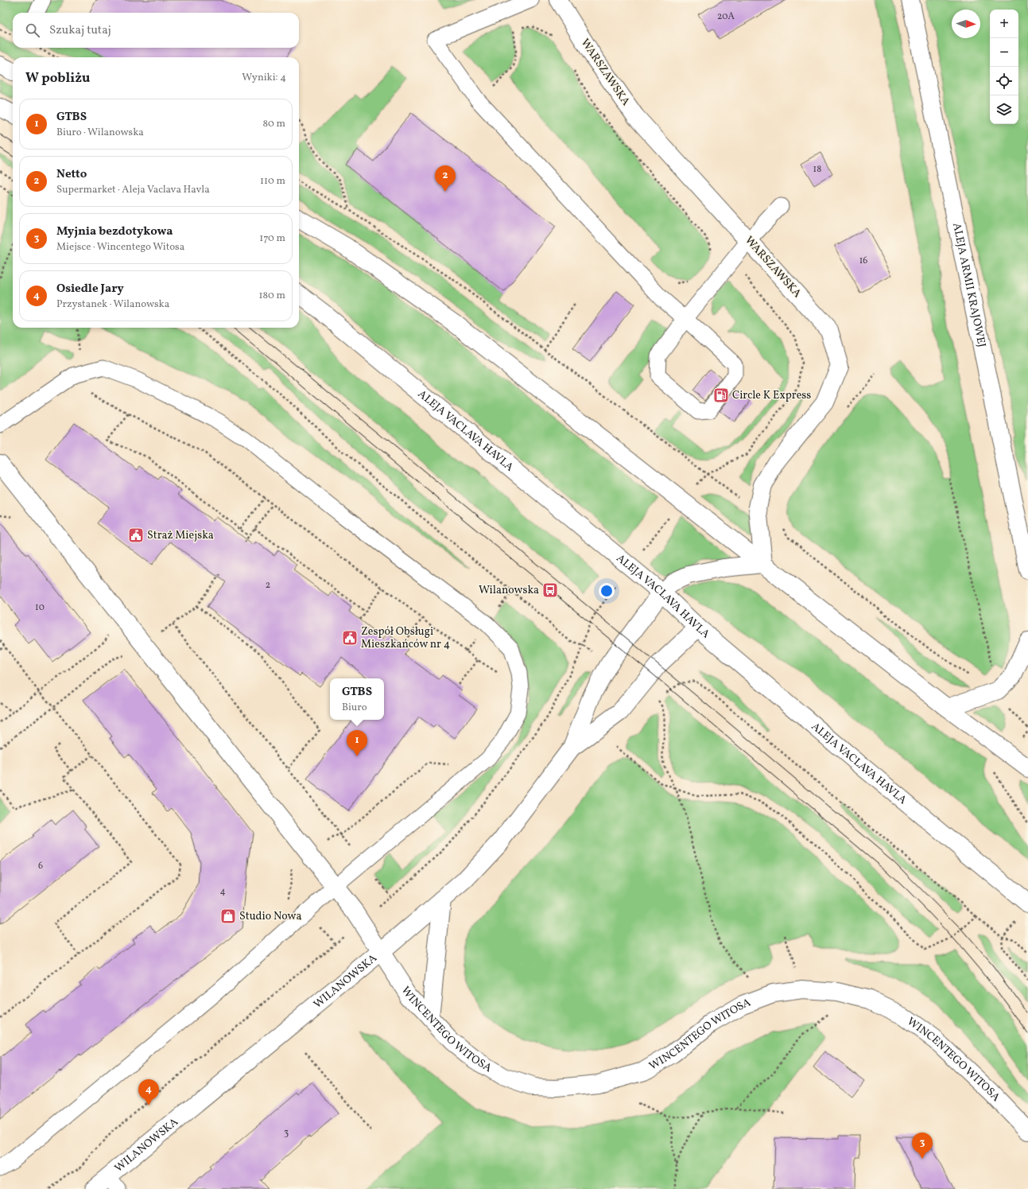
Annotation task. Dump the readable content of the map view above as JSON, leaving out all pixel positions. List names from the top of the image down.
{
  "streets": {
    "street": [
      "WARSZAWSKA",
      "ALEJA ARMII KRAJOWEJ",
      "ALEJA VACLAVA HAVLA",
      "WILANOWSKA",
      "WINCENTEGO WITOSA"
    ]
  },
  "crossings": [
    ["WARSZAWSKA", "WILANOWSKA"],
    ["ALEJA VACLAVA HAVLA", "WILANOWSKA"],
    ["WILANOWSKA", "WINCENTEGO WITOSA"]
  ],
  "places": {
    "fuel station": ["Circle K Express"],
    "public building": ["Straż Miejska", "Zespół Obsługi Mieszkańców nr 4"],
    "bus stop": ["Wilanowska"],
    "shop": ["Studio Nowa"]
  },
  "house_numbers": [
    "20A",
    "18",
    "16",
    "2",
    "10",
    "6",
    "4",
    "3"
  ],
  "north": "right",
  "page": {
    "map_buttons": ["+", "−"],
    "search": "Szukaj tutaj",
    "heading": ["W pobliżu", "Wyniki: 4"],
    "list": [
      {
        "mark": "1",
        "name": "GTBS",
        "note": "Biuro · Wilanowska",
        "value": "80 m"
      },
      {
        "mark": "2",
        "name": "Netto",
        "note": "Supermarket · Aleja Vaclava Havla",
        "value": "110 m"
      },
      {
        "mark": "3",
        "name": "Myjnia bezdotykowa",
        "note": "Miejsce · Wincentego Witosa",
        "value": "170 m"
      },
      {
        "mark": "4",
        "name": "Osiedle Jary",
        "note": "Przystanek · Wilanowska",
        "value": "180 m"
      }
    ],
    "pins": [
      "2",
      "1",
      "4",
      "3"
    ],
    "popup": ["GTBS", "Biuro"]
  }
}
